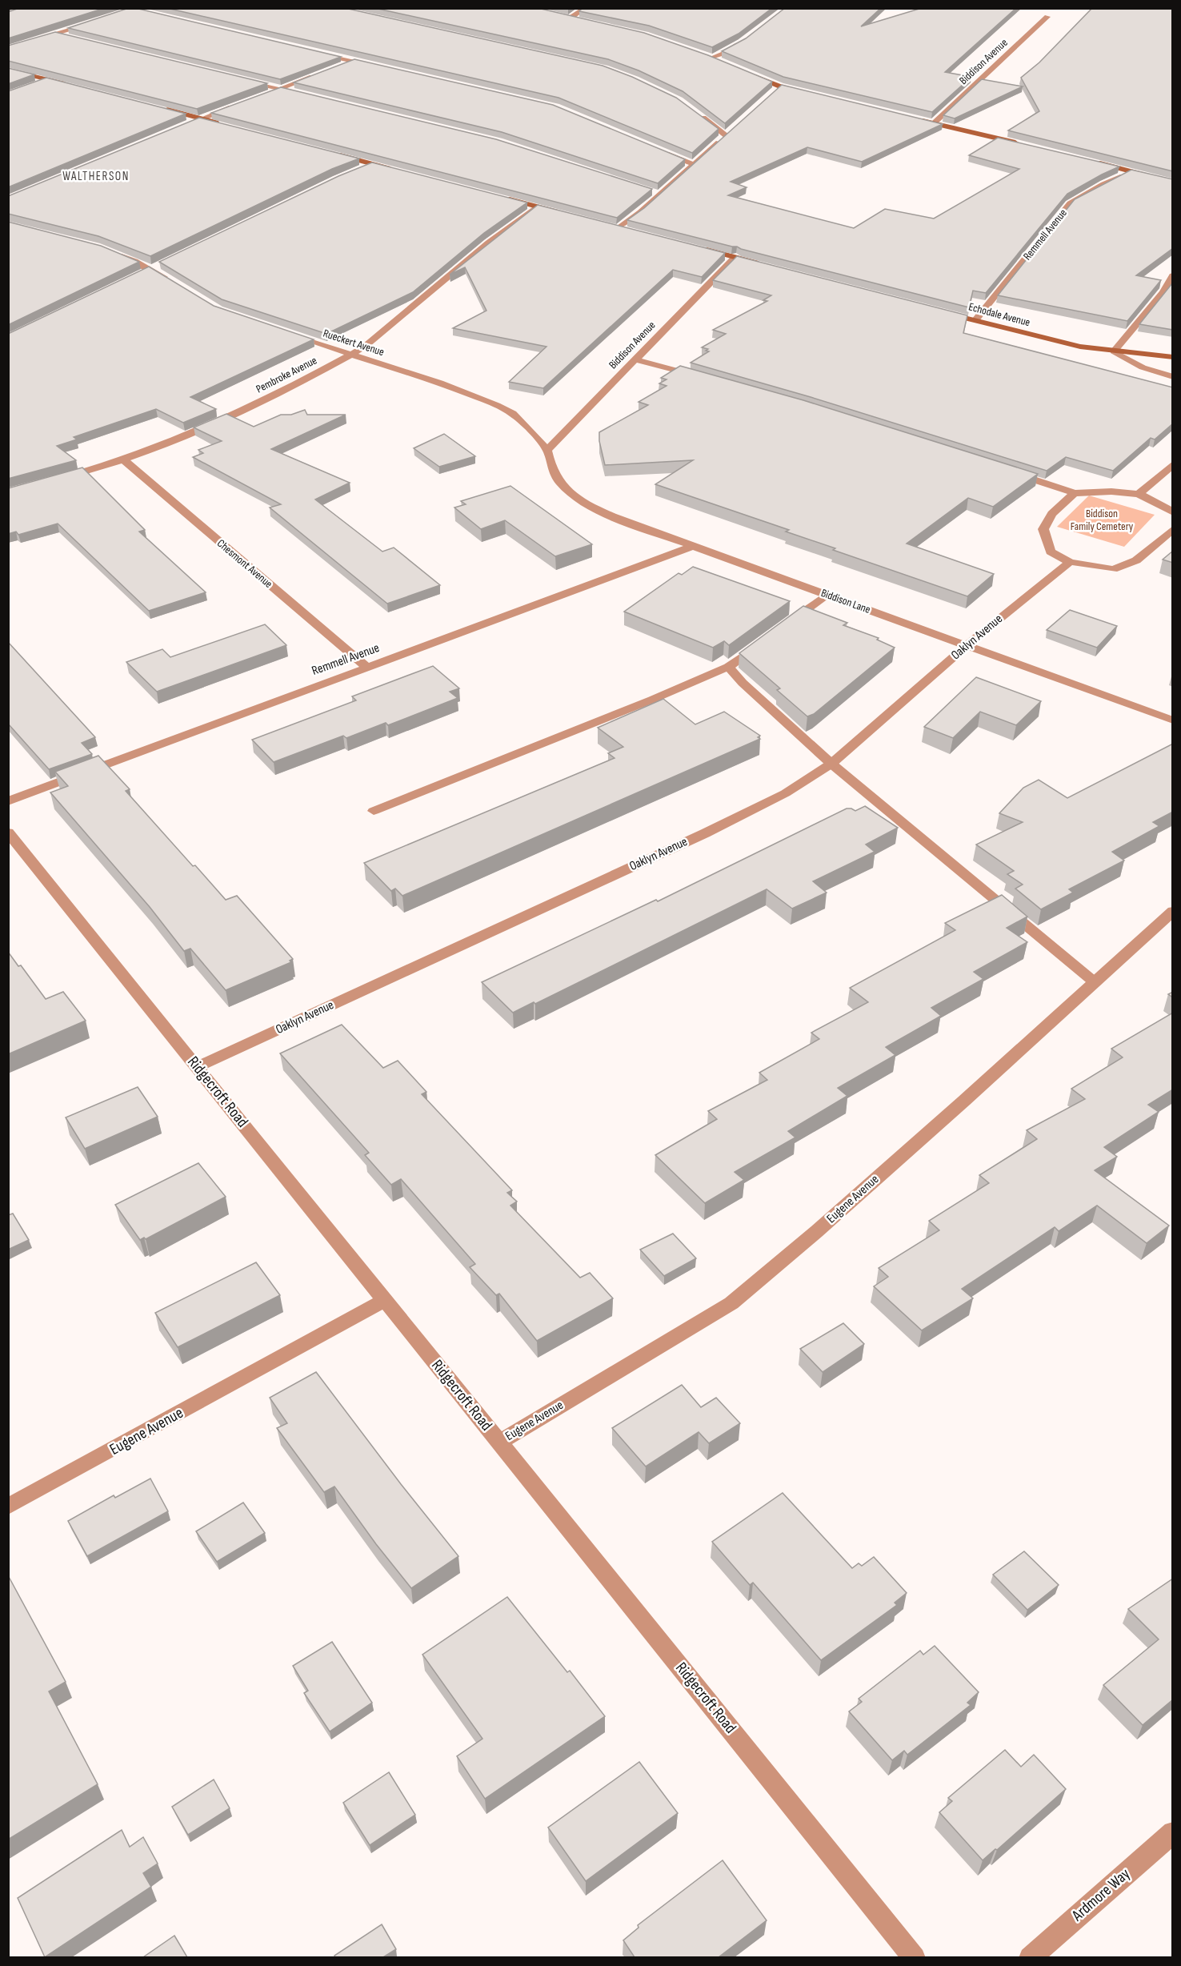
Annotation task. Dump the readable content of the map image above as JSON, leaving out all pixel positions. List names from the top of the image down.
{
  "streets": {
    "main road": ["Echodale Avenue"],
    "street": [
      "Biddison Avenue",
      "Remmell Avenue",
      "Rueckert Avenue",
      "Pembroke Avenue",
      "Chesmont Avenue",
      "Biddison Lane",
      "Oaklyn Avenue",
      "Ridgecroft Road",
      "Eugene Avenue",
      "Ardmore Way"
    ]
  },
  "crossings": [
    ["Biddison Avenue", "Rueckert Avenue"],
    ["Biddison Avenue", "Biddison Lane"],
    ["Remmell Avenue", "Echodale Avenue"],
    ["Remmell Avenue", "Chesmont Avenue"],
    ["Remmell Avenue", "Biddison Lane"],
    ["Rueckert Avenue", "Pembroke Avenue"],
    ["Rueckert Avenue", "Biddison Lane"],
    ["Pembroke Avenue", "Chesmont Avenue"],
    ["Biddison Lane", "Oaklyn Avenue"],
    ["Oaklyn Avenue", "Ridgecroft Road"],
    ["Ridgecroft Road", "Eugene Avenue"]
  ],
  "districts": ["WALTHERSON"],
  "parks": ["Biddison Family Cemetery"]
}
